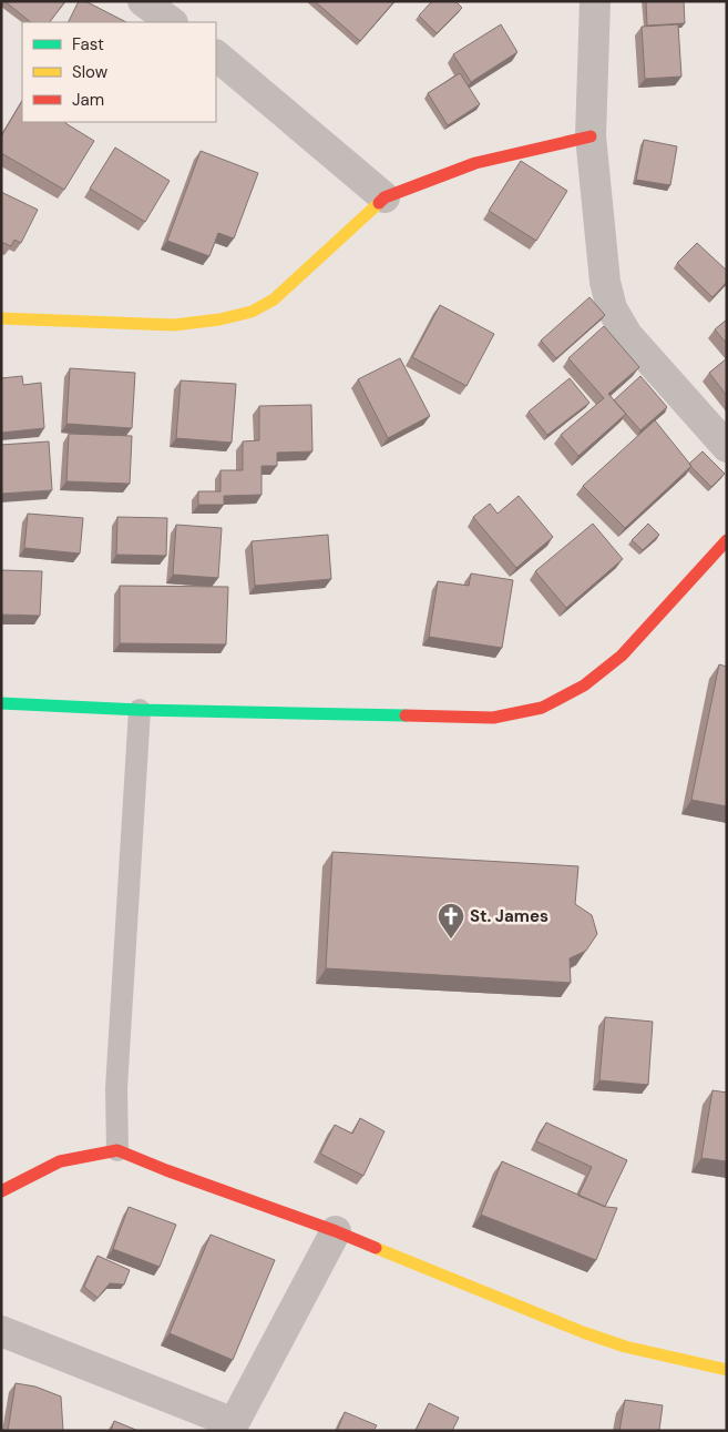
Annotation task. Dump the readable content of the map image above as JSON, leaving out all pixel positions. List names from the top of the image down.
{
  "places": {
    "church": ["St. James"]
  },
  "legend": ["Fast", "Slow", "Jam"]
}
